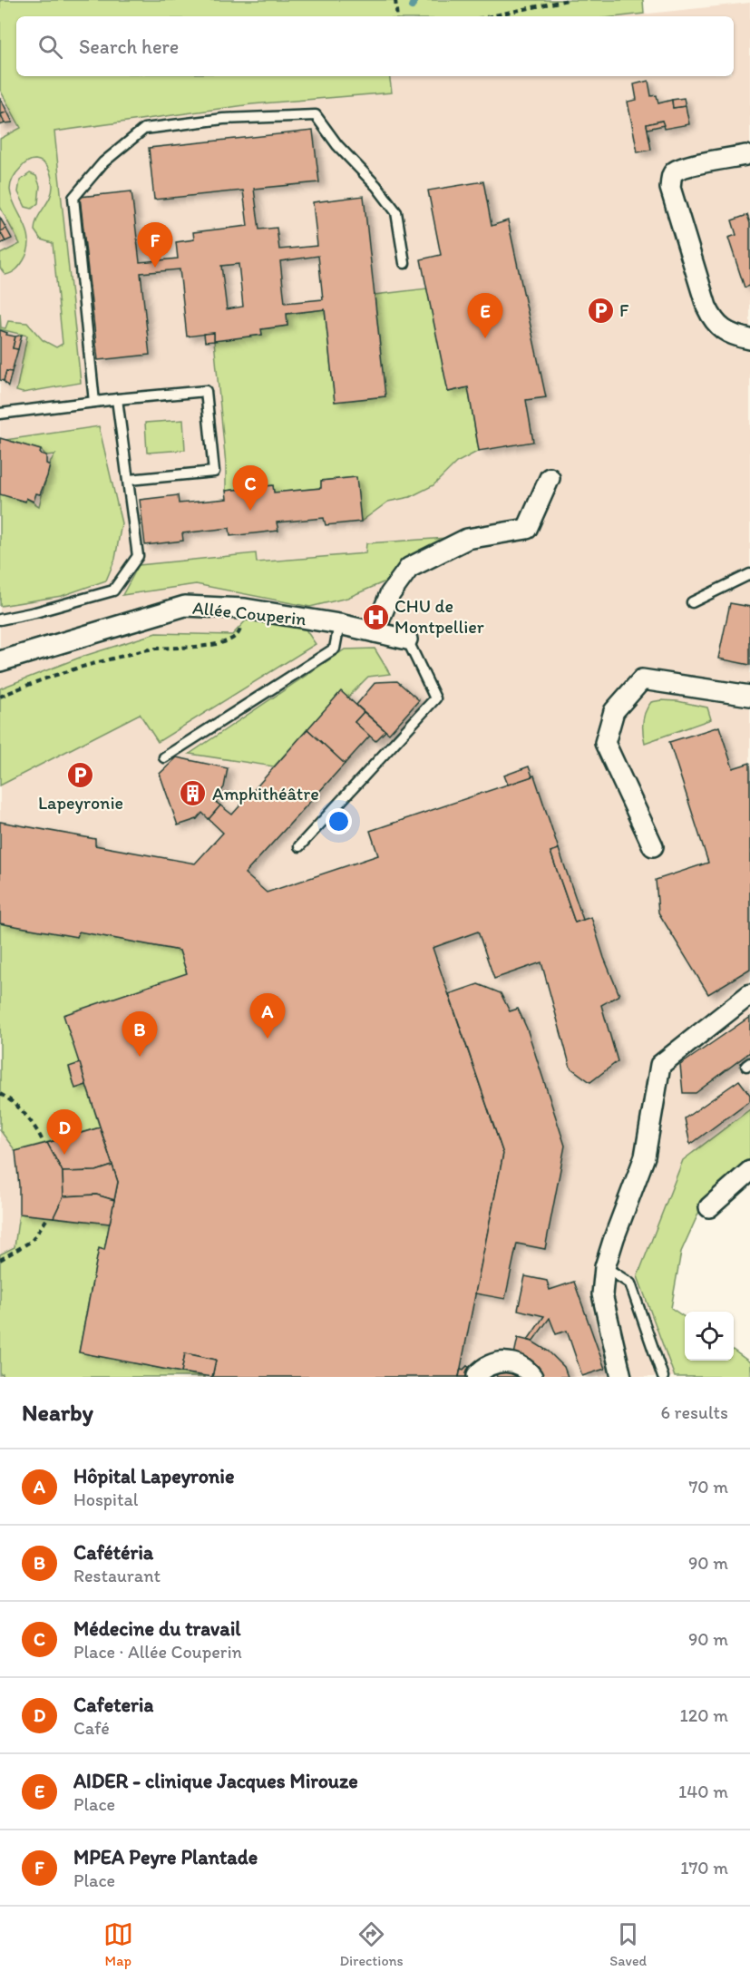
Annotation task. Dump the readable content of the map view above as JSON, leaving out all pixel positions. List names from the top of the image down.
{
  "streets": {
    "street": ["Allée Couperin"]
  },
  "places": {
    "parking": ["F", "Lapeyronie"],
    "hospital": ["CHU de Montpellier"],
    "building": ["Amphithéâtre"]
  },
  "page": {
    "search": "Search here",
    "pins": [
      "F",
      "E",
      "C",
      "A",
      "B",
      "D"
    ],
    "heading": ["Nearby", "6 results"],
    "list": [
      {
        "mark": "A",
        "name": "Hôpital Lapeyronie",
        "note": "Hospital",
        "value": "70 m"
      },
      {
        "mark": "B",
        "name": "Cafétéria",
        "note": "Restaurant",
        "value": "90 m"
      },
      {
        "mark": "C",
        "name": "Médecine du travail",
        "note": "Place · Allée Couperin",
        "value": "90 m"
      },
      {
        "mark": "D",
        "name": "Cafeteria",
        "note": "Café",
        "value": "120 m"
      },
      {
        "mark": "E",
        "name": "AIDER - clinique Jacques Mirouze",
        "note": "Place",
        "value": "140 m"
      },
      {
        "mark": "F",
        "name": "MPEA Peyre Plantade",
        "note": "Place",
        "value": "170 m"
      }
    ],
    "nav": ["Map", "Directions", "Saved"]
  }
}
